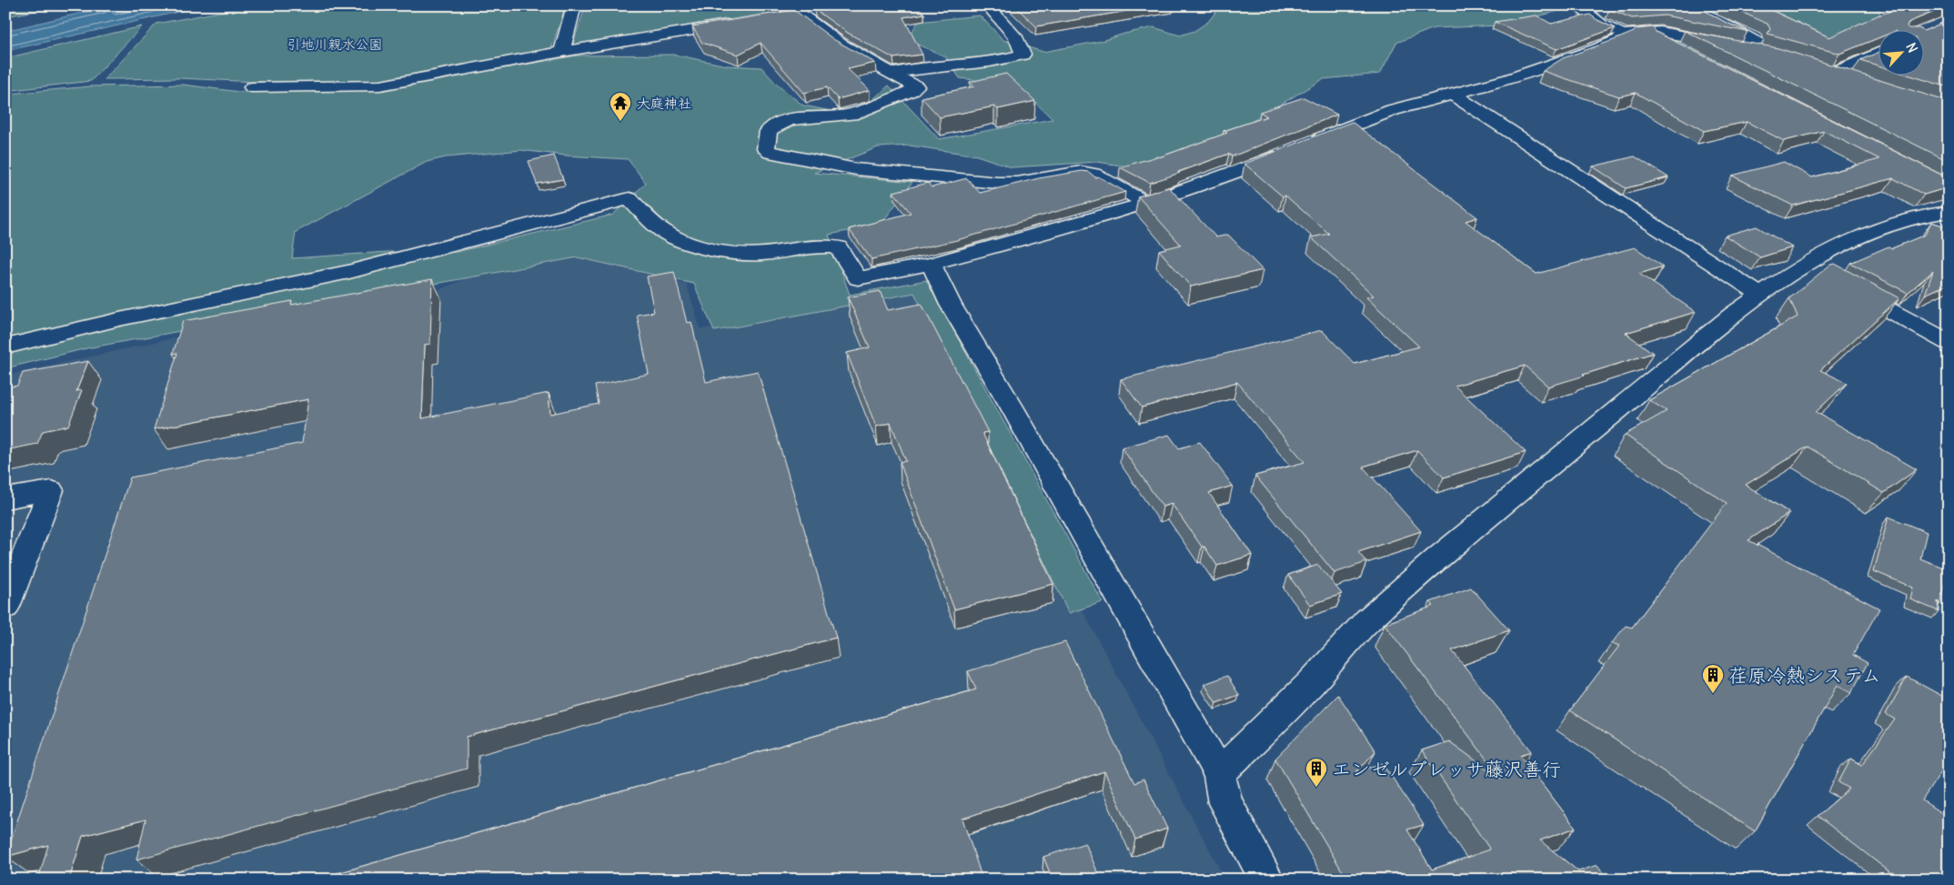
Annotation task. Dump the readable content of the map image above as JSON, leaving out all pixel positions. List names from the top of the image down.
{
  "parks": ["引地川親水公園"],
  "places": {
    "temple": ["大庭神社"],
    "building": ["荏原冷熱システム", "エンゼルブレッサ藤沢善行"]
  },
  "north": "top right"
}
